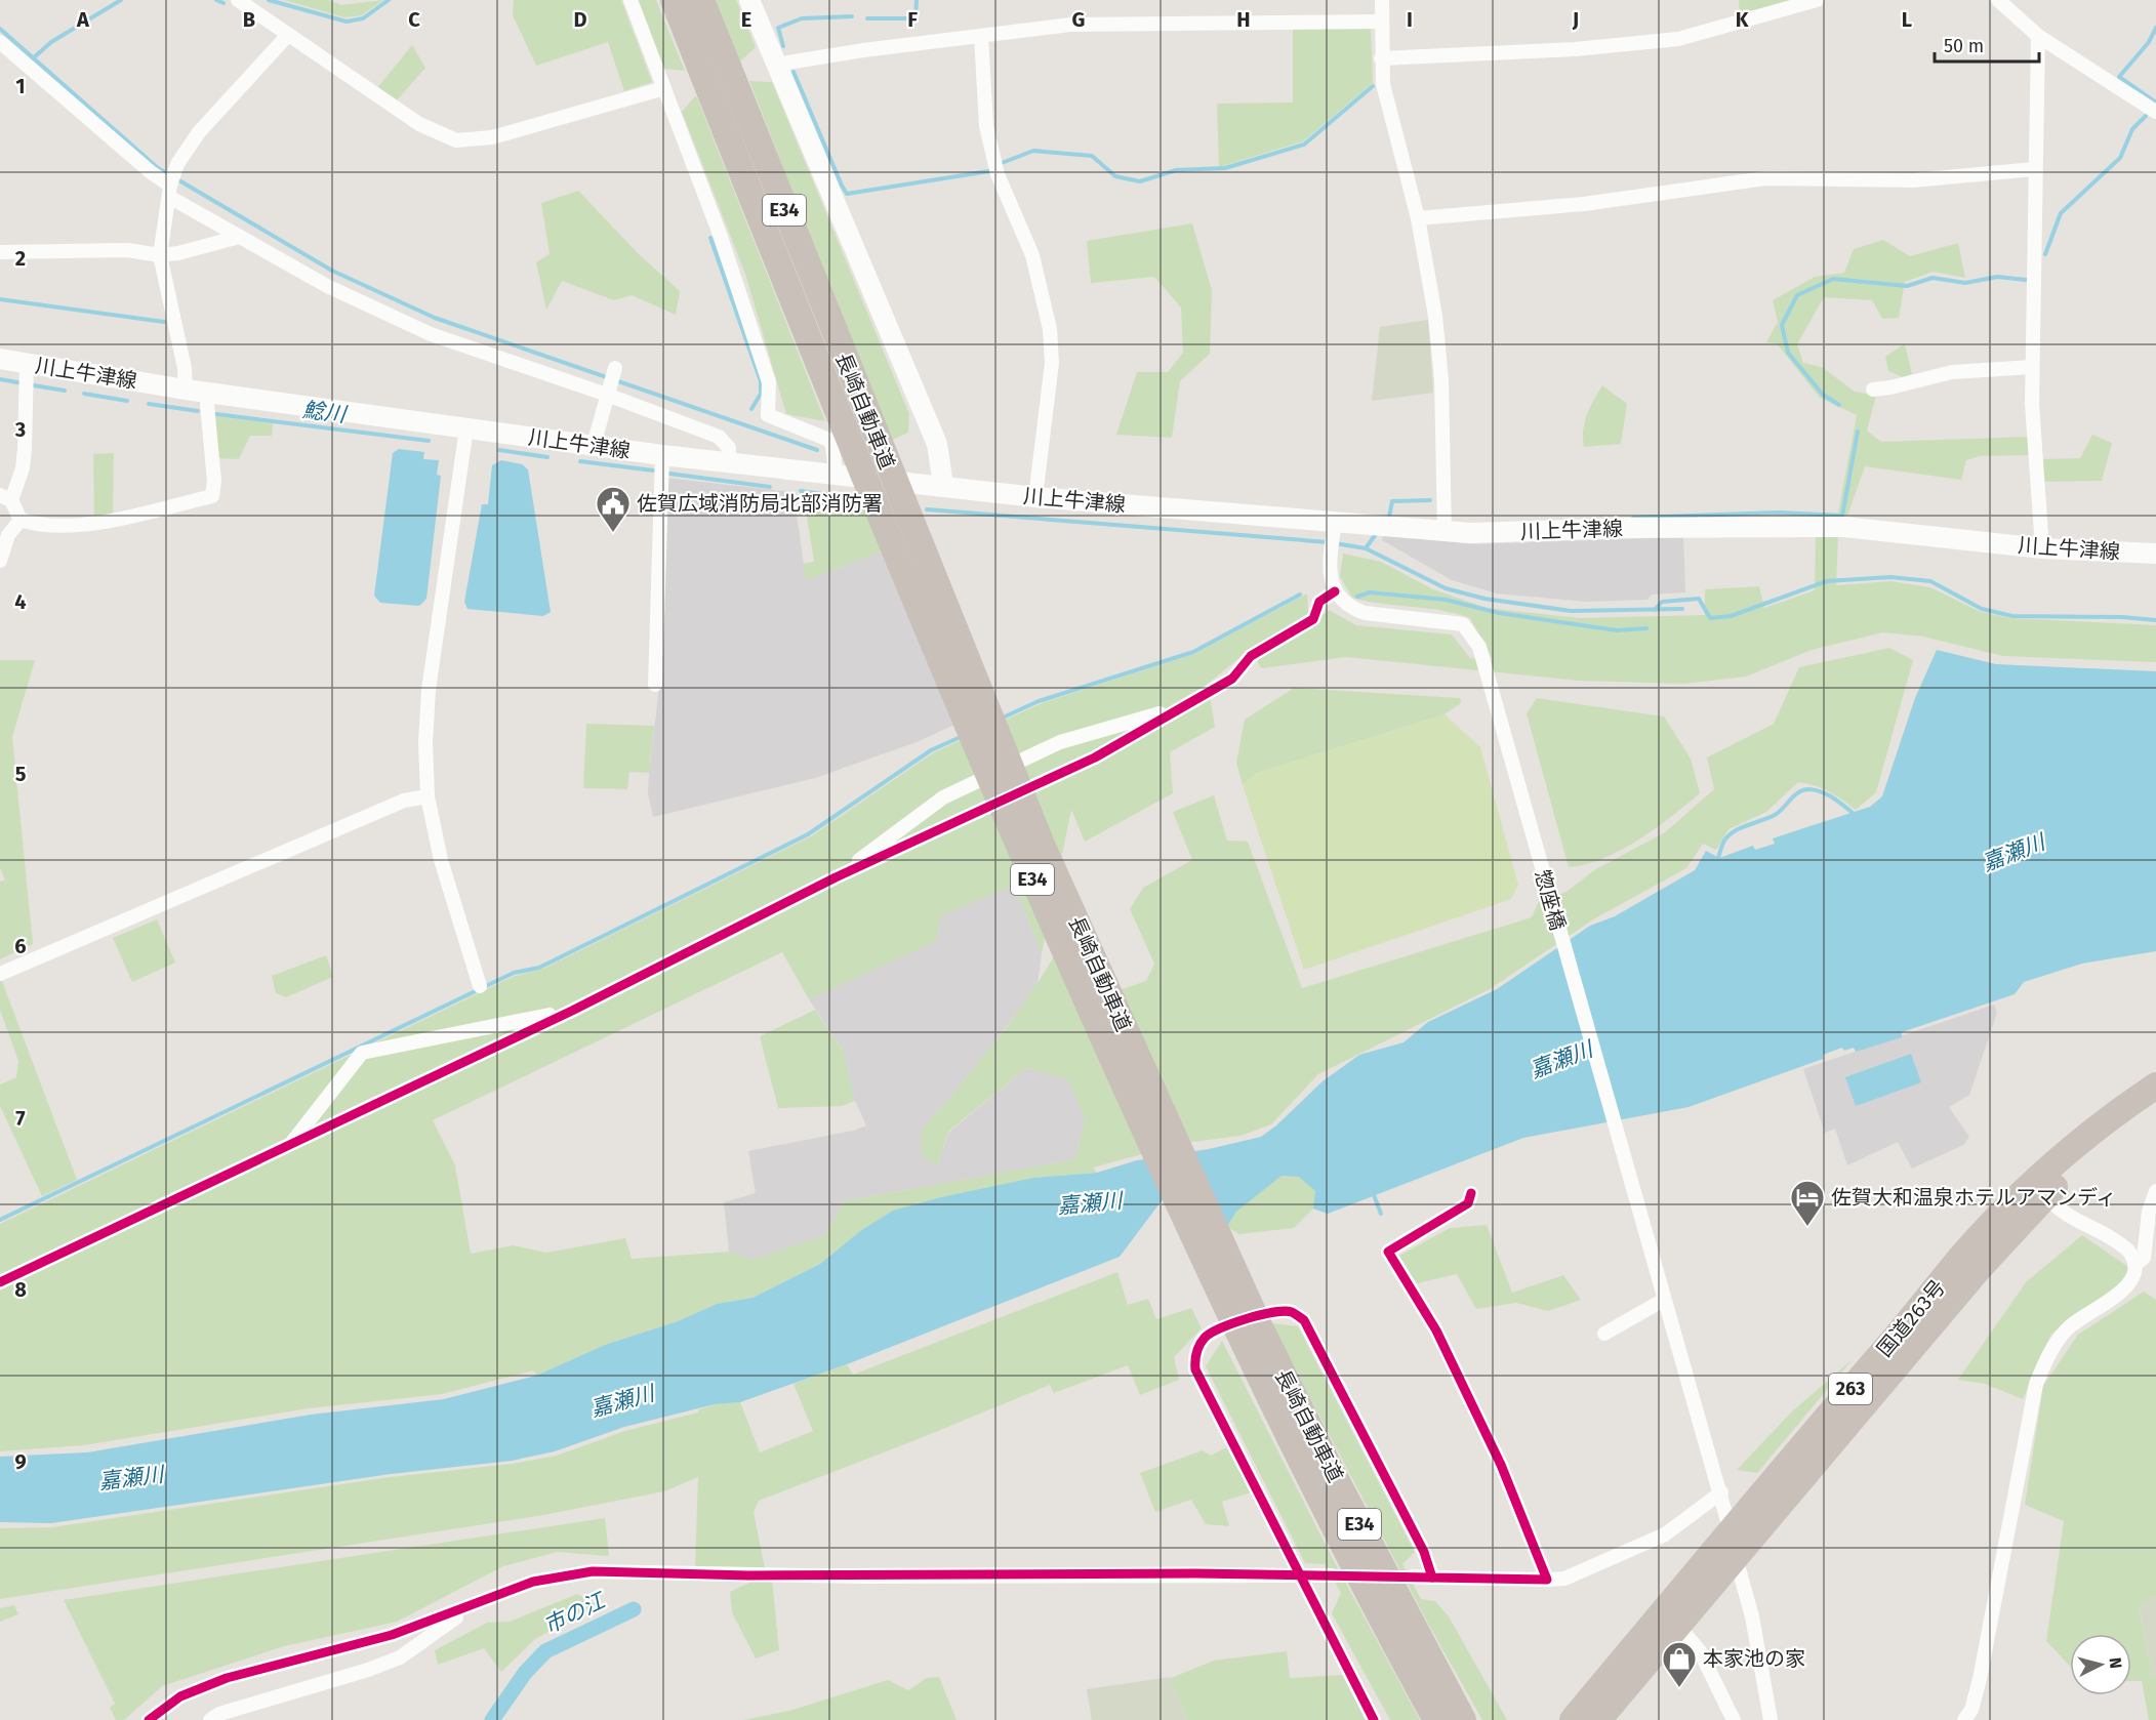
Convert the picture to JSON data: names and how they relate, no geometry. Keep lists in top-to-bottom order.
{
  "streets": {
    "highway": [
      "E34",
      "長崎自動車道",
      "国道263号",
      "263"
    ],
    "main road": ["川上牛津線"],
    "street": ["惣座橋"]
  },
  "crossings": [
    ["惣座橋", "国道263号"]
  ],
  "water": ["鯰川", "嘉瀬川", "市の江"],
  "places": {
    "public building": ["佐賀広域消防局北部消防署"],
    "hotel": ["佐賀大和温泉ホテルアマンディ"],
    "shop": ["本家池の家"]
  },
  "scale_bar": "50 m",
  "north": "right",
  "grid": {
    "columns": [
      "A",
      "B",
      "C",
      "D",
      "E",
      "F",
      "G",
      "H",
      "I",
      "J",
      "K",
      "L"
    ],
    "rows": [
      "1",
      "2",
      "3",
      "4",
      "5",
      "6",
      "7",
      "8",
      "9"
    ]
  }
}
